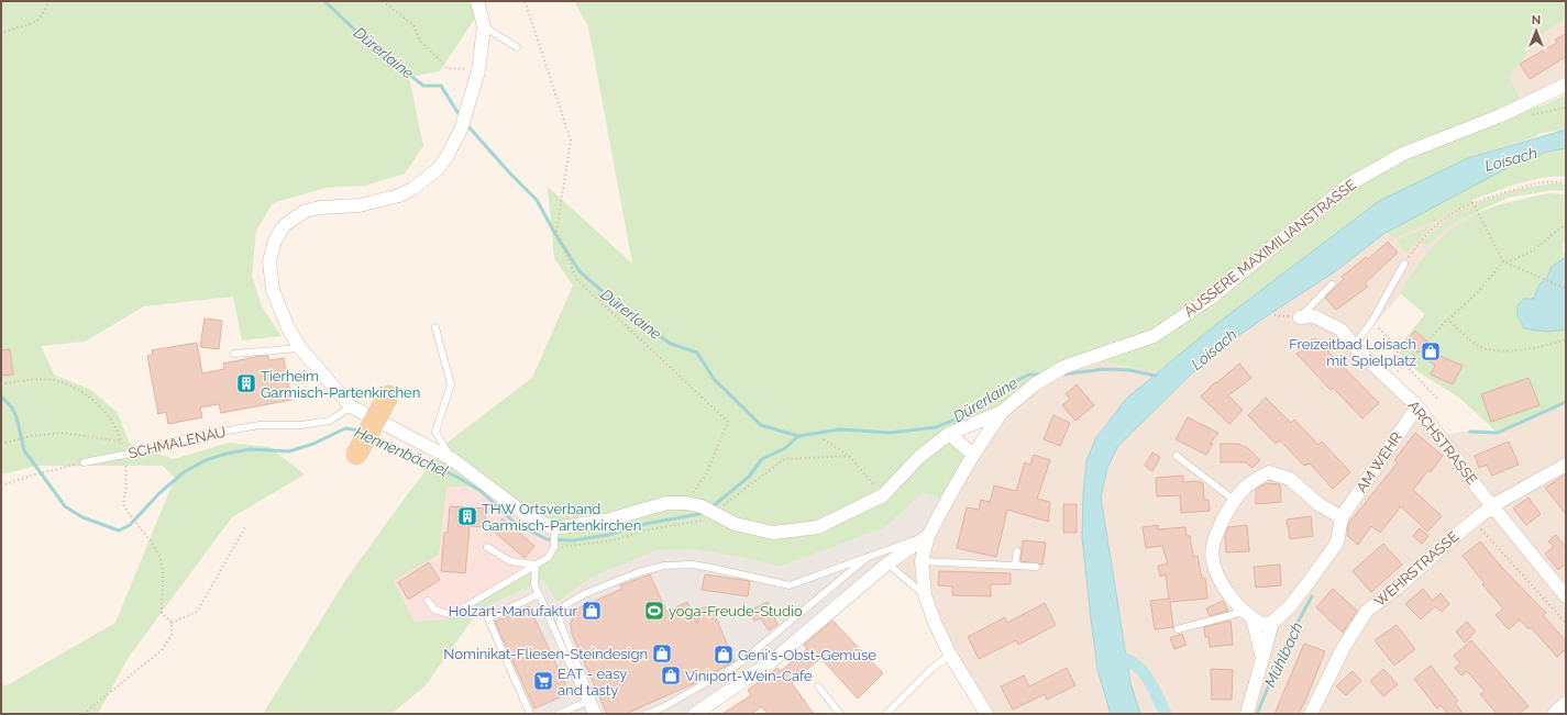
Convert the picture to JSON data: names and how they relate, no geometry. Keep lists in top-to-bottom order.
{
  "streets": {
    "street": [
      "ÄUSSERE MAXIMILIANSTRASSE",
      "ARCHSTRASSE",
      "AM WEHR",
      "WEHRSTRASSE"
    ],
    "lane": ["SCHMALENAU"]
  },
  "crossings": [
    ["ARCHSTRASSE", "AM WEHR"],
    ["ARCHSTRASSE", "WEHRSTRASSE"]
  ],
  "water": [
    "Dürerlaine",
    "Loisach",
    "Hennenbächel",
    "Mühlbach"
  ],
  "places": {
    "shop": [
      "Freizeitbad Loisach mit Spielplatz",
      "Holzart-Manufaktur",
      "Nominikat-Fliesen-Steindesign",
      "Geni's-Obst-Gemüse",
      "Viniport-Wein-Cafe"
    ],
    "building": ["Tierheim Garmisch-Partenkirchen", "THW Ortsverband Garmisch-Partenkirchen"],
    "sports": ["yoga-Freude-Studio"],
    "supermarket": ["EAT - easy and tasty"]
  },
  "north": "top"
}
